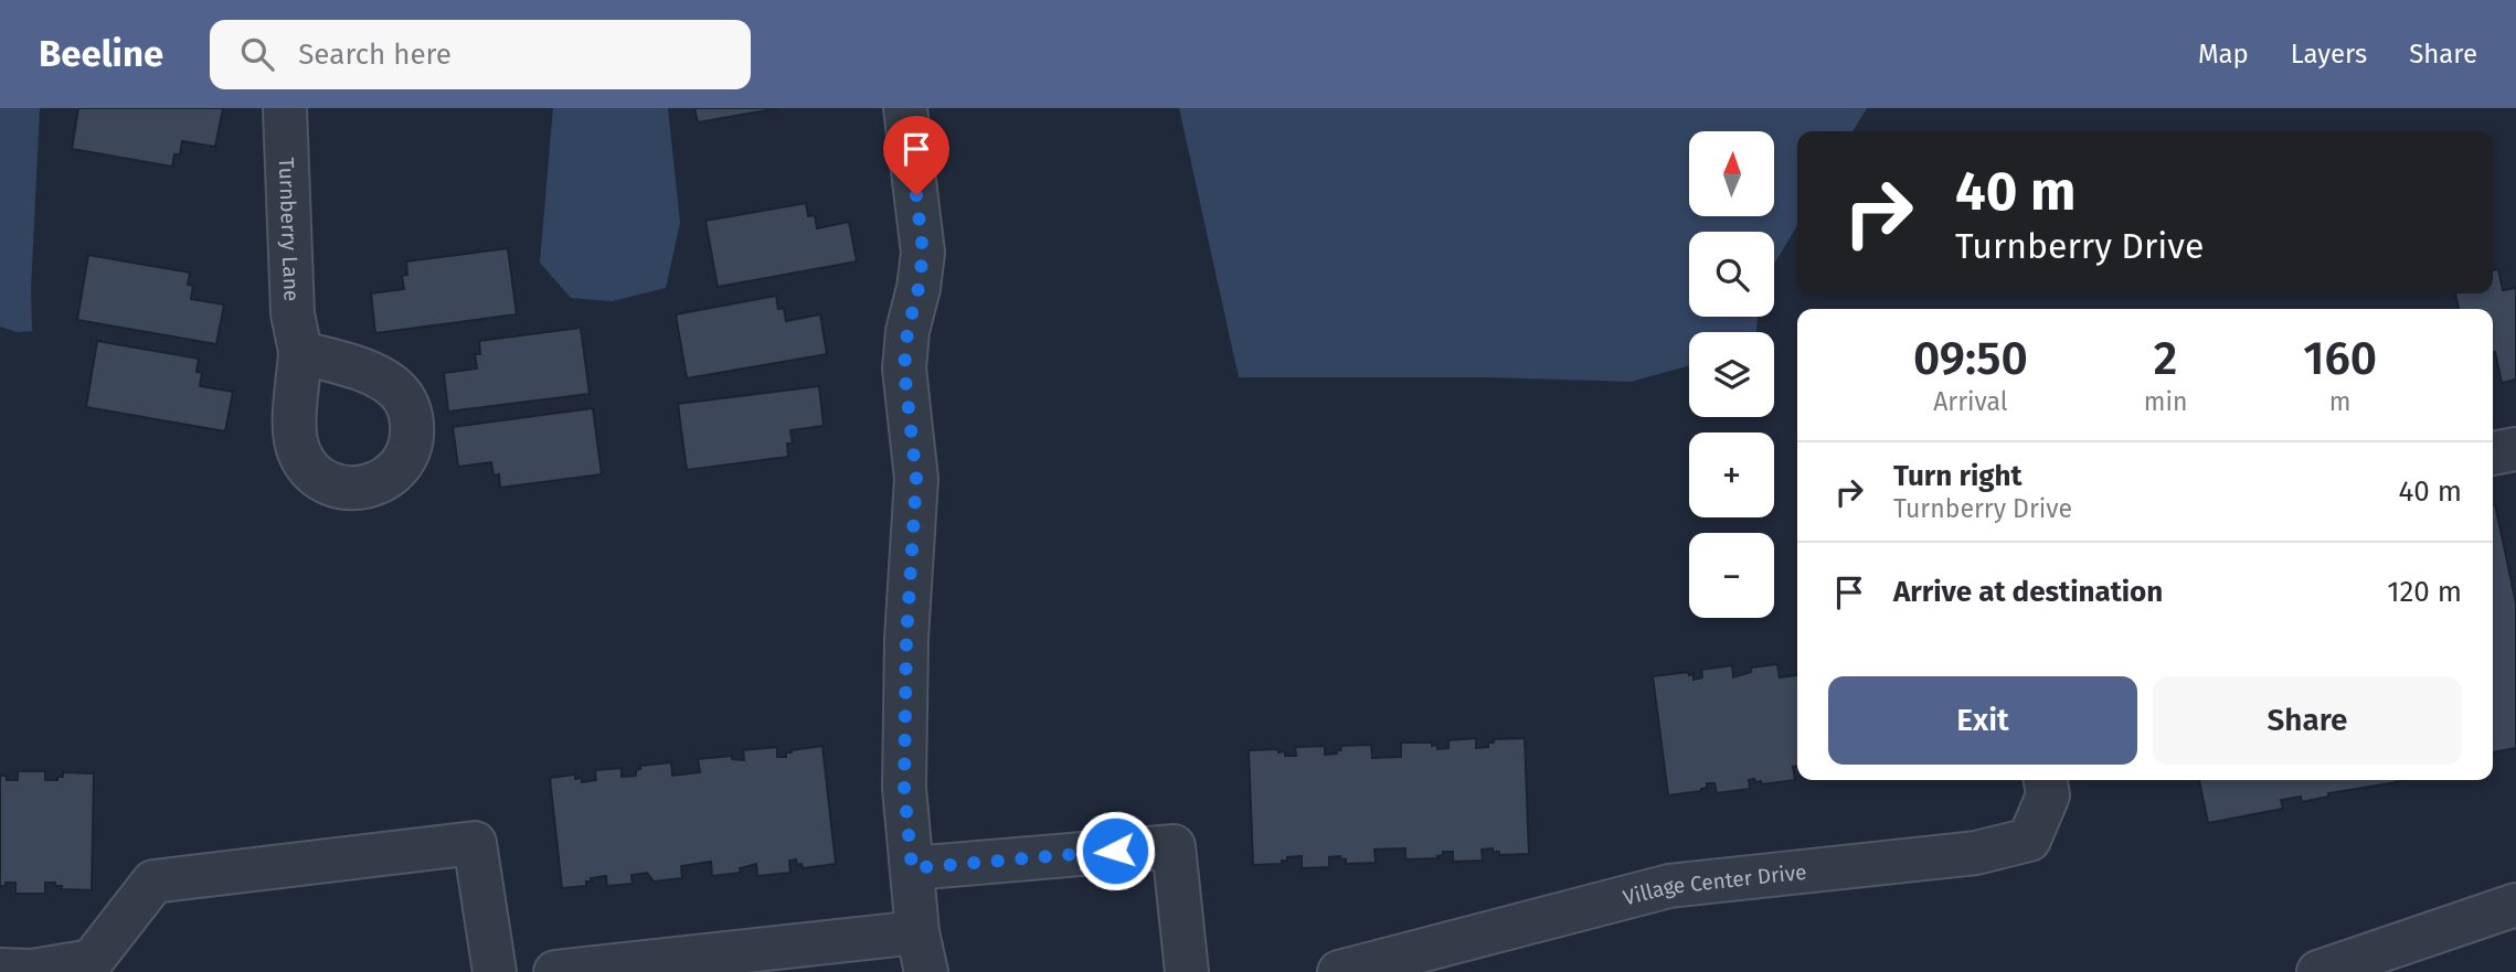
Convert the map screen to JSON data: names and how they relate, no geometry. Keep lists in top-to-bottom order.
{
  "streets": {
    "street": ["Turnberry Lane", "Village Center Drive"]
  },
  "north": "top",
  "page": {
    "header": "Beeline",
    "search": "Search here",
    "nav": ["Map", "Layers", "Share"],
    "map_buttons": ["+", "−"],
    "turn": ["40 m", "Turnberry Drive"],
    "eta": [
      "09:50",
      "Arrival",
      "2",
      "min",
      "160",
      "m"
    ],
    "list": [
      {
        "name": "Turn right",
        "note": "Turnberry Drive",
        "value": "40 m"
      },
      {
        "name": "Arrive at destination",
        "value": "120 m"
      }
    ],
    "buttons": ["Exit", "Share"]
  }
}
